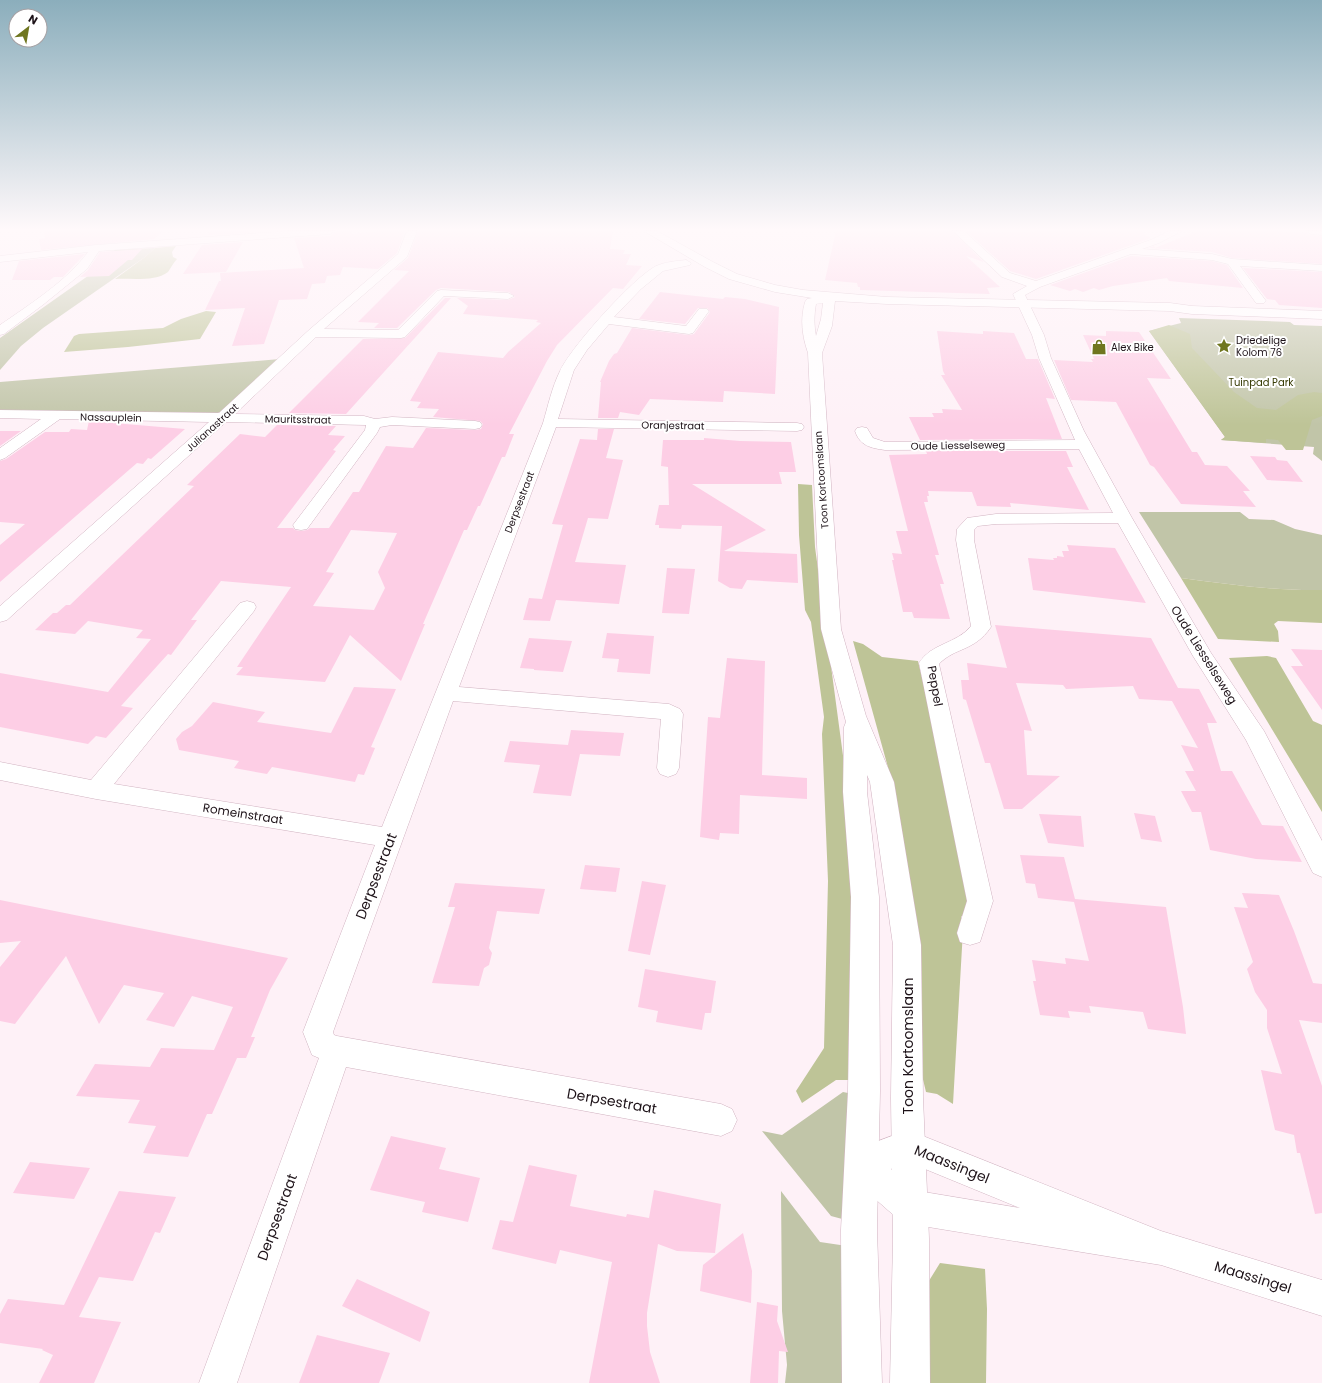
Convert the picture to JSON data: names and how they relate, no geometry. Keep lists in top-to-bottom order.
{
  "streets": {
    "street": [
      "Nassauplein",
      "Mauritsstraat",
      "Oranjestraat",
      "Julianastraat",
      "Oude Liesselseweg",
      "Toon Kortoomslaan",
      "Derpsestraat",
      "Peppel",
      "Romeinstraat",
      "Maassingel"
    ]
  },
  "crossings": [
    ["Nassauplein", "Mauritsstraat"],
    ["Nassauplein", "Julianastraat"],
    ["Mauritsstraat", "Julianastraat"],
    ["Oranjestraat", "Derpsestraat"],
    ["Oude Liesselseweg", "Peppel"],
    ["Toon Kortoomslaan", "Maassingel"],
    ["Derpsestraat", "Romeinstraat"]
  ],
  "parks": ["Tuinpad Park"],
  "places": {
    "place": ["Driedelige Kolom 76"],
    "shop": ["Alex Bike"]
  },
  "north": "top right"
}
